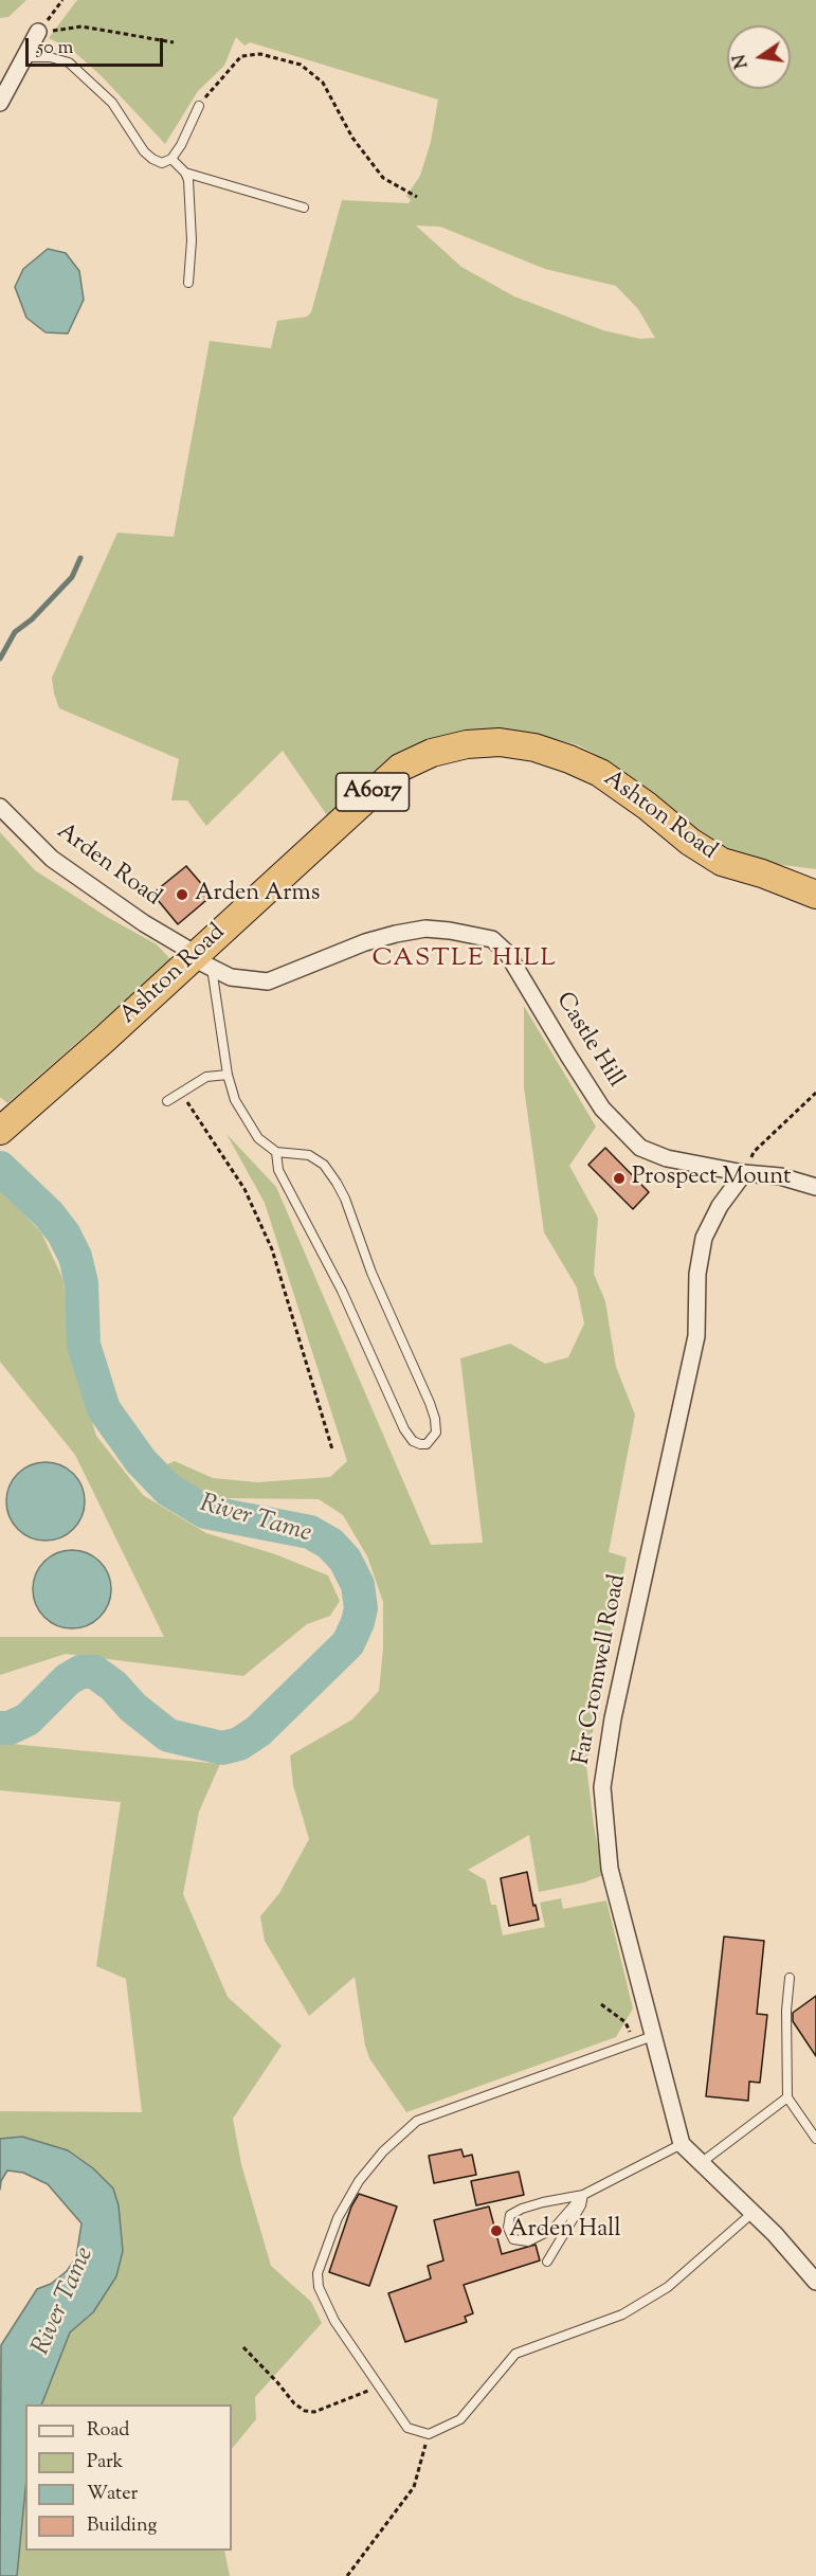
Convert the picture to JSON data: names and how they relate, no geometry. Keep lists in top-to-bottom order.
{
  "streets": {
    "highway": ["A6017", "Ashton Road"],
    "street": ["Arden Road", "Castle Hill", "Far Cromwell Road"]
  },
  "crossings": [
    ["Ashton Road", "Arden Road"],
    ["Ashton Road", "Castle Hill"],
    ["Arden Road", "Castle Hill"],
    ["Castle Hill", "Far Cromwell Road"]
  ],
  "districts": ["CASTLE HILL"],
  "water": ["River Tame"],
  "places": ["Arden Arms", "Prospect Mount", "Arden Hall"],
  "legend": [
    "Road",
    "Park",
    "Water",
    "Building"
  ],
  "scale_bar": "50 m",
  "north": "left"
}
